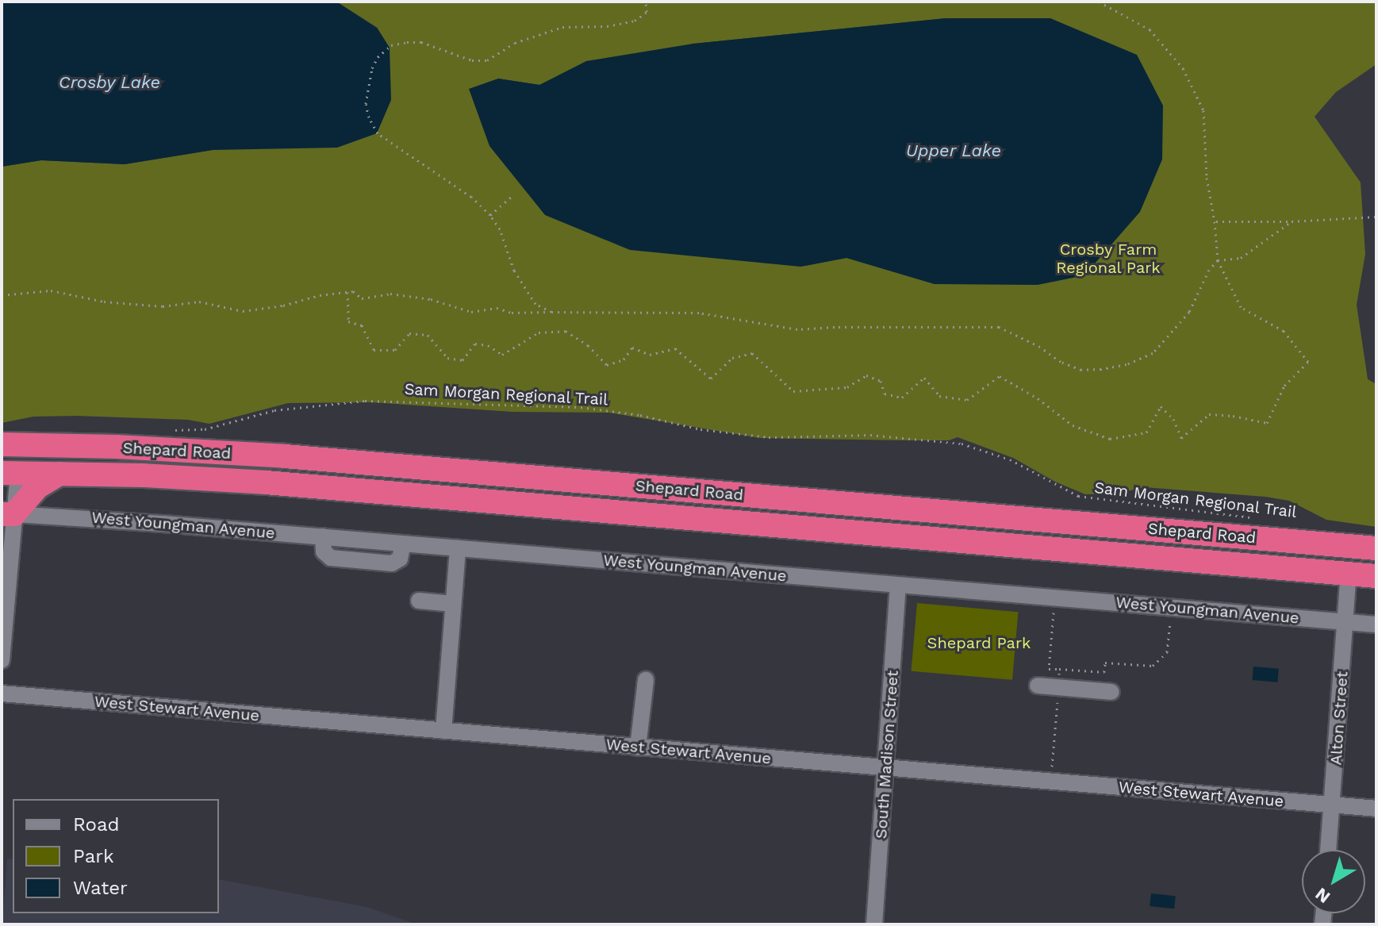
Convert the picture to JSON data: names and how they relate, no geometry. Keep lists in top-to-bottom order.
{
  "streets": {
    "highway": ["Shepard Road"],
    "street": [
      "West Youngman Avenue",
      "West Stewart Avenue",
      "Alton Street",
      "South Madison Street"
    ],
    "path": ["Sam Morgan Regional Trail"]
  },
  "crossings": [
    ["Sam Morgan Regional Trail", "Shepard Road"],
    ["Shepard Road", "Alton Street"],
    ["West Youngman Avenue", "Alton Street"],
    ["West Youngman Avenue", "South Madison Street"],
    ["West Stewart Avenue", "Alton Street"],
    ["West Stewart Avenue", "South Madison Street"]
  ],
  "water": ["Crosby Lake", "Upper Lake"],
  "parks": ["Crosby Farm Regional Park", "Shepard Park"],
  "legend": ["Road", "Park", "Water"],
  "north": "bottom left"
}
